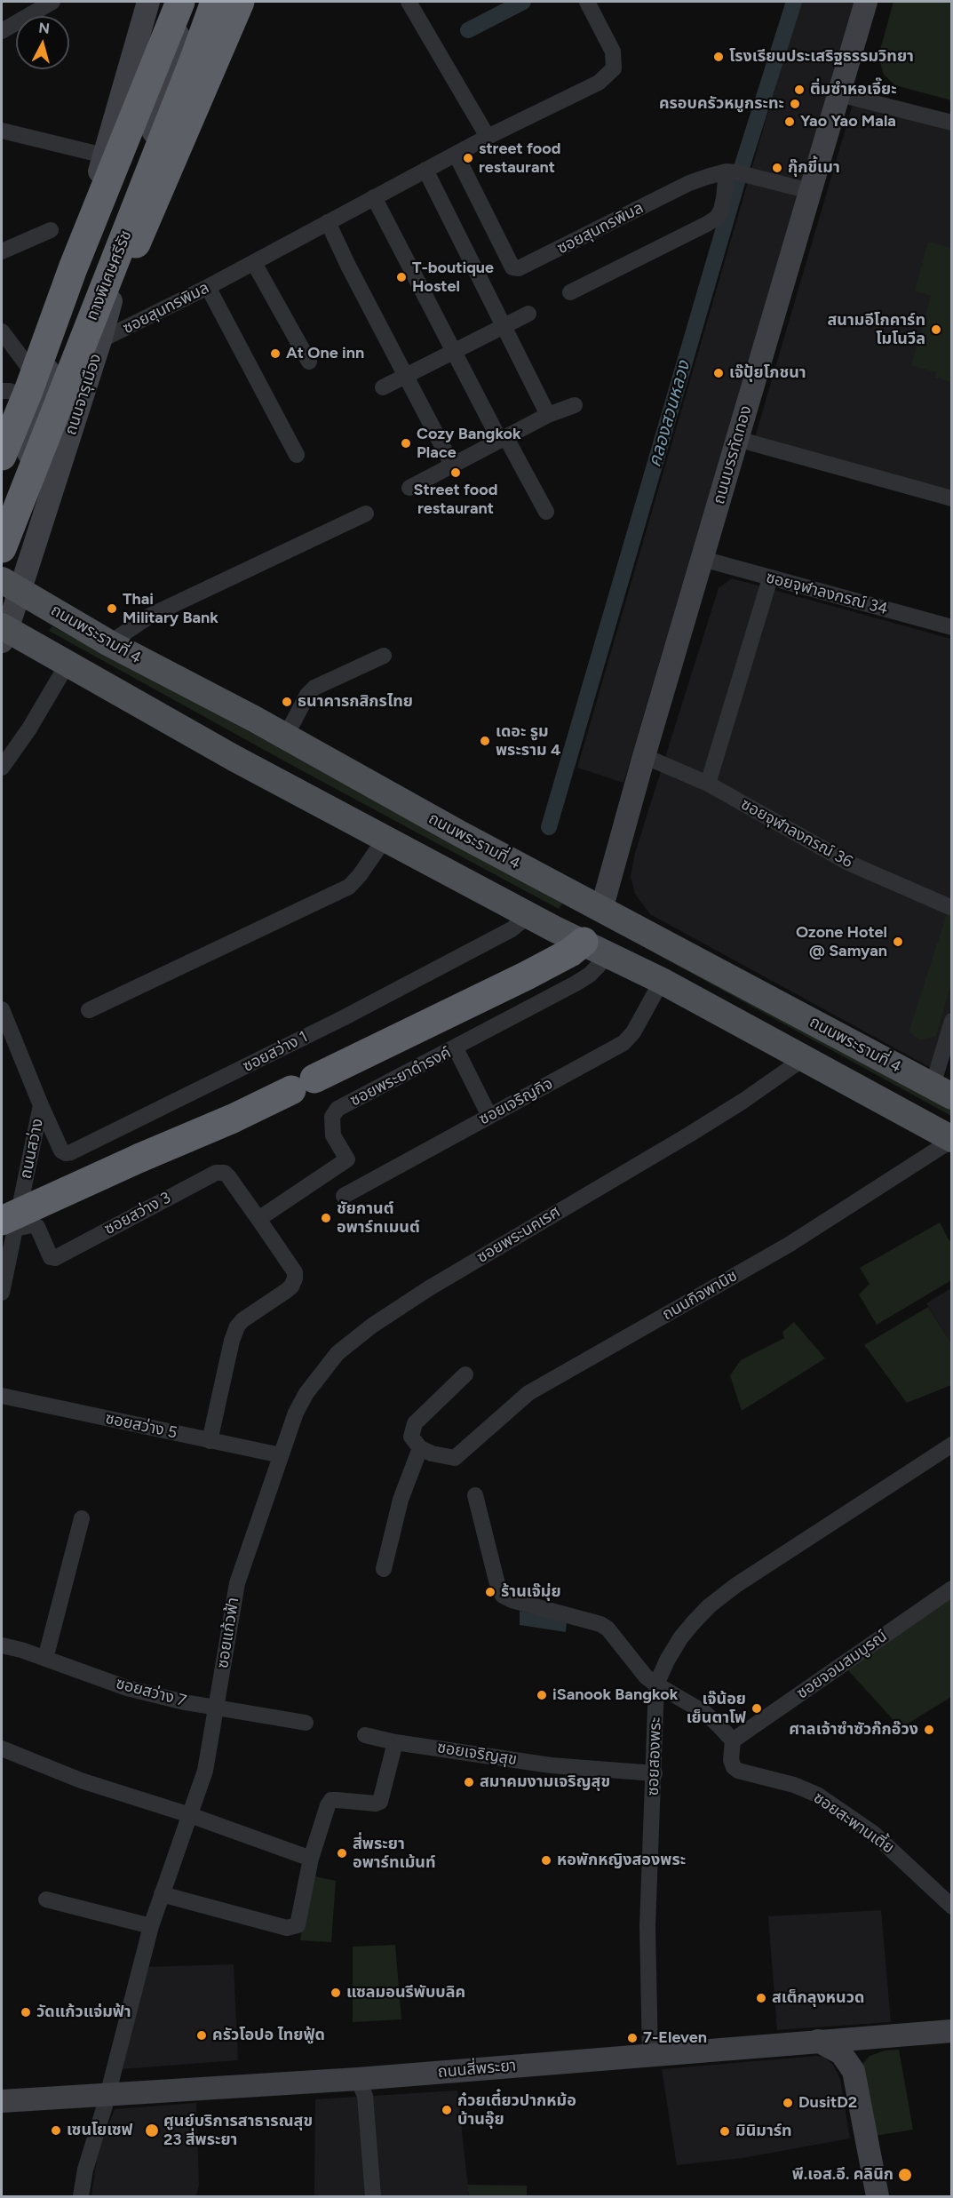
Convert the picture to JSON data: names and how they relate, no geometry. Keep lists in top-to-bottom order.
{
  "streets": {
    "highway": ["ทางพิเศษศรีรัช"],
    "main road": [
      "ถนนจารุเมือง",
      "ถนนบรรทัดทอง",
      "ถนนพระรามที่ 4",
      "ถนนสี่พระยา"
    ],
    "street": [
      "ซอยสุนทรพิมล",
      "ซอยจุฬาลงกรณ์ 34",
      "ซอยจุฬาลงกรณ์ 36",
      "ซอยสว่าง 1",
      "ซอยพระยาดำรงค์",
      "ซอยเจริญกิจ",
      "ถนนสว่าง",
      "ซอยสว่าง 3",
      "ซอยพระนคเรศ",
      "ถนนกิจพานิช",
      "ซอยสว่าง 5",
      "ซอยแก้วฟ้า",
      "ซอยจอมสมบูรณ์",
      "ซอยสว่าง 7",
      "ซอยเจริญสุข",
      "ซอยสองพระ",
      "ซอยสะพานเตี้ย"
    ]
  },
  "crossings": [
    ["ซอยสุนทรพิมล", "ถนนจารุเมือง"],
    ["ซอยสุนทรพิมล", "ถนนบรรทัดทอง"],
    ["ถนนจารุเมือง", "ถนนพระรามที่ 4"],
    ["ถนนบรรทัดทอง", "ซอยจุฬาลงกรณ์ 34"],
    ["ถนนบรรทัดทอง", "ถนนพระรามที่ 4"],
    ["ถนนบรรทัดทอง", "ซอยจุฬาลงกรณ์ 36"],
    ["ซอยสว่าง 1", "ถนนสว่าง"],
    ["ซอยพระยาดำรงค์", "ซอยสว่าง 3"],
    ["ถนนสว่าง", "ซอยสว่าง 3"],
    ["ซอยพระนคเรศ", "ซอยสว่าง 5"],
    ["ซอยพระนคเรศ", "ซอยแก้วฟ้า"],
    ["ซอยสว่าง 5", "ซอยแก้วฟ้า"],
    ["ซอยแก้วฟ้า", "ซอยสว่าง 7"],
    ["ซอยแก้วฟ้า", "ถนนสี่พระยา"],
    ["ซอยจอมสมบูรณ์", "ซอยสะพานเตี้ย"],
    ["ซอยเจริญสุข", "ซอยสองพระ"],
    ["ซอยสองพระ", "ถนนสี่พระยา"]
  ],
  "water": ["คลองสวนหลวง"],
  "places": [
    "โรงเรียนประเสริฐธรรมวิทยา",
    "ติ่มซำหอเจี๊ยะ",
    "ครอบครัวหมูกระทะ",
    "Yao Yao Mala",
    "street food restaurant",
    "กุ๊กขี้เมา",
    "T-boutique Hostel",
    "สนามอีโกคาร์ท โมโนวีล",
    "At One inn",
    "เจ๊ปุ้ยโภชนา",
    "Cozy Bangkok Place",
    "Street food restaurant",
    "Thai Military Bank",
    "ธนาคารกสิกรไทย",
    "เดอะ รูม พระราม 4",
    "Ozone Hotel @ Samyan",
    "ชัยกานต์ อพาร์ทเมนต์",
    "ร้านเจ๊มุ่ย",
    "iSanook Bangkok",
    "เจ๊น้อย เย็นตาโฟ",
    "ศาลเจ้าซำซัวก๊กอ๊วง",
    "สมาคมงามเจริญสุข",
    "สี่พระยา อพาร์ทเม้นท์",
    "หอพักหญิงสองพระ",
    "แซลมอนรีพับบลิค",
    "สเต็กลุงหนวด",
    "วัดแก้วแจ่มฟ้า",
    "ครัวโอปอ ไทยฟู้ด",
    "7-Eleven",
    "DusitD2",
    "ก๋วยเตี๋ยวปากหม้อ บ้านอุ๊ย",
    "เซนโยเซฟ",
    "ศูนย์บริการสาธารณสุข 23 สี่พระยา",
    "มินิมาร์ท",
    "พี.เอส.อี. คลินิก"
  ],
  "north": "top"
}
